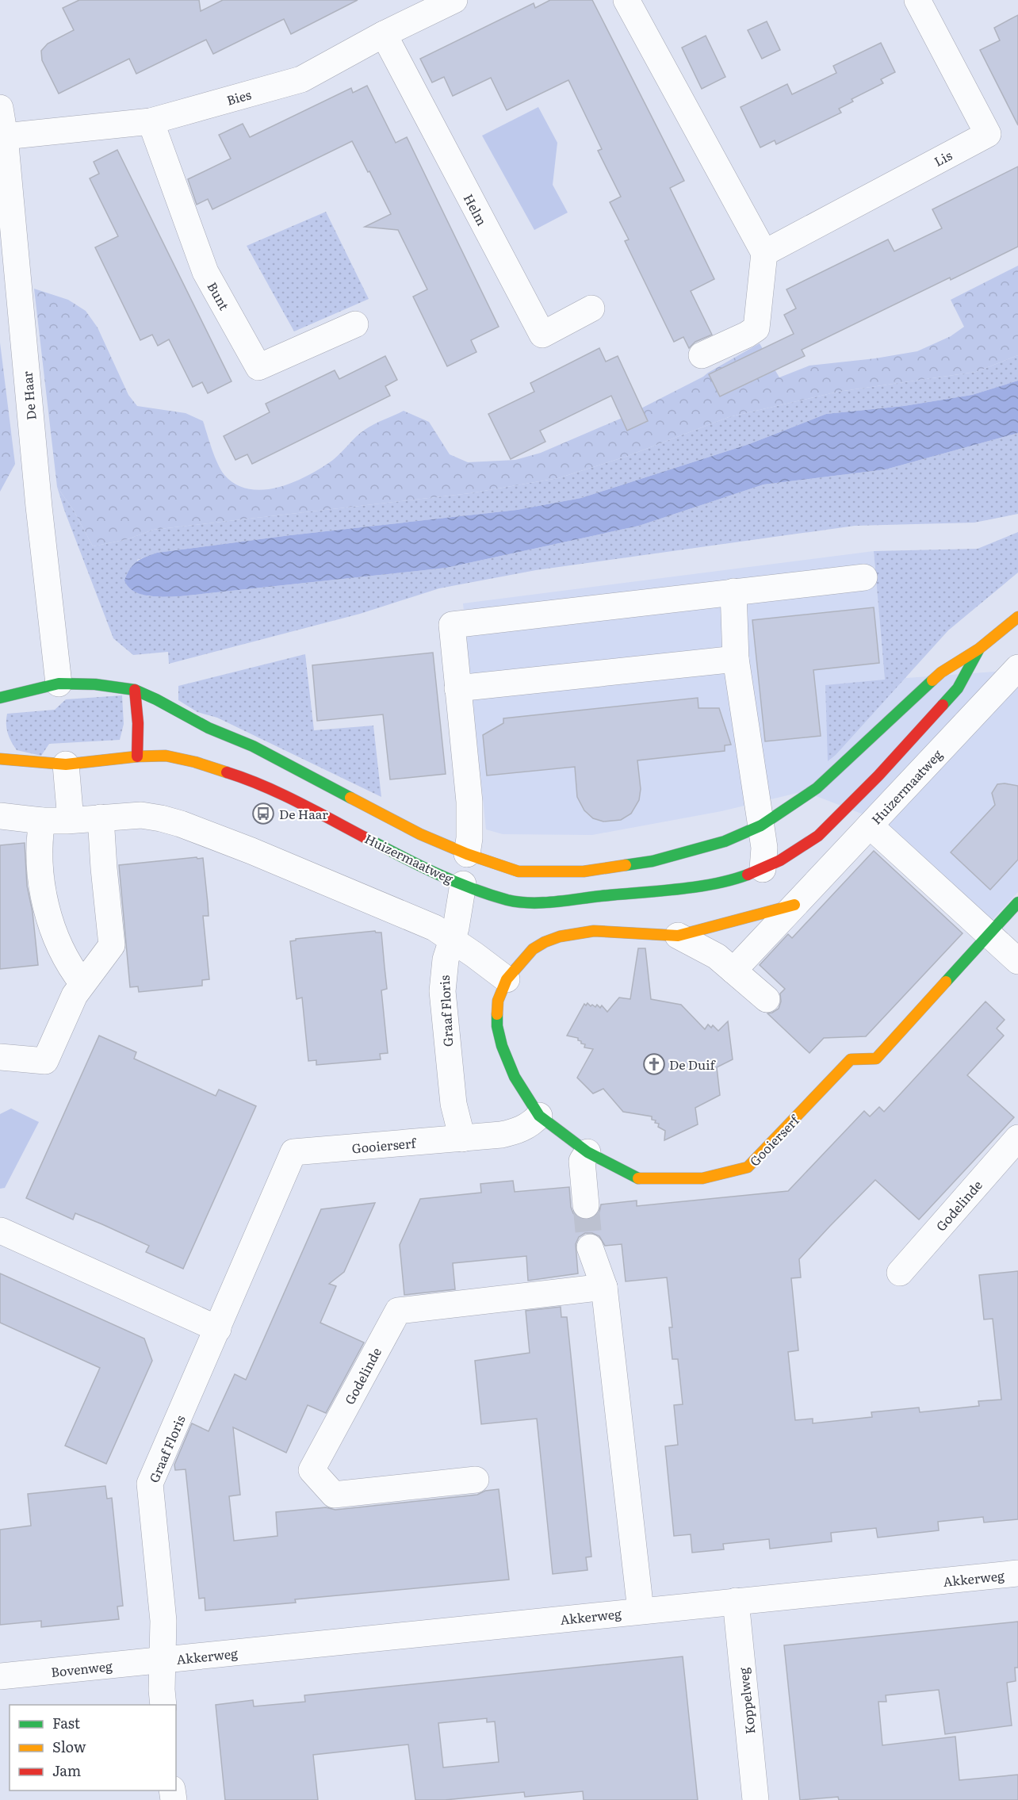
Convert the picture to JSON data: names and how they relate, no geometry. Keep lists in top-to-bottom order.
{
  "streets": {
    "main road": ["Huizermaatweg", "Gooierserf"],
    "street": [
      "Bies",
      "Lis",
      "Helm",
      "Bunt",
      "De Haar",
      "Graaf Floris",
      "Godelinde",
      "Akkerweg",
      "Bovenweg",
      "Koppelweg"
    ]
  },
  "crossings": [
    ["Bies", "Helm"],
    ["Bies", "Bunt"],
    ["Bies", "De Haar"],
    ["De Haar", "Huizermaatweg"],
    ["Huizermaatweg", "Graaf Floris"],
    ["Graaf Floris", "Gooierserf"],
    ["Graaf Floris", "Akkerweg"],
    ["Graaf Floris", "Bovenweg"],
    ["Akkerweg", "Bovenweg"],
    ["Akkerweg", "Koppelweg"]
  ],
  "places": {
    "bus stop": ["De Haar"],
    "church": ["De Duif"]
  },
  "legend": ["Fast", "Slow", "Jam"]
}
